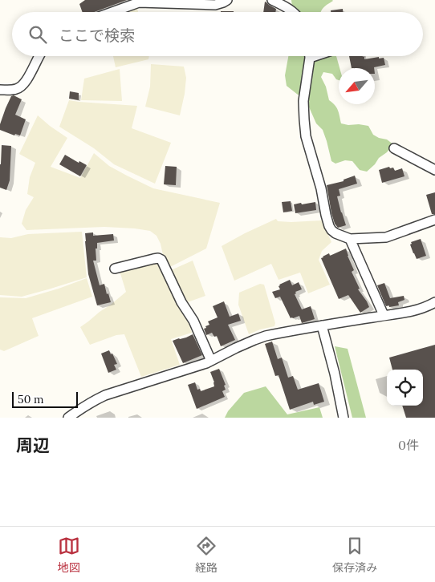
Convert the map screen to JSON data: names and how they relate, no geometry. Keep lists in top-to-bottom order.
{
  "scale_bar": "50 m",
  "north": "bottom left",
  "page": {
    "search": "ここで検索",
    "scale": "50 m",
    "heading": ["周辺", "0件"],
    "nav": ["地図", "経路", "保存済み"]
  }
}
